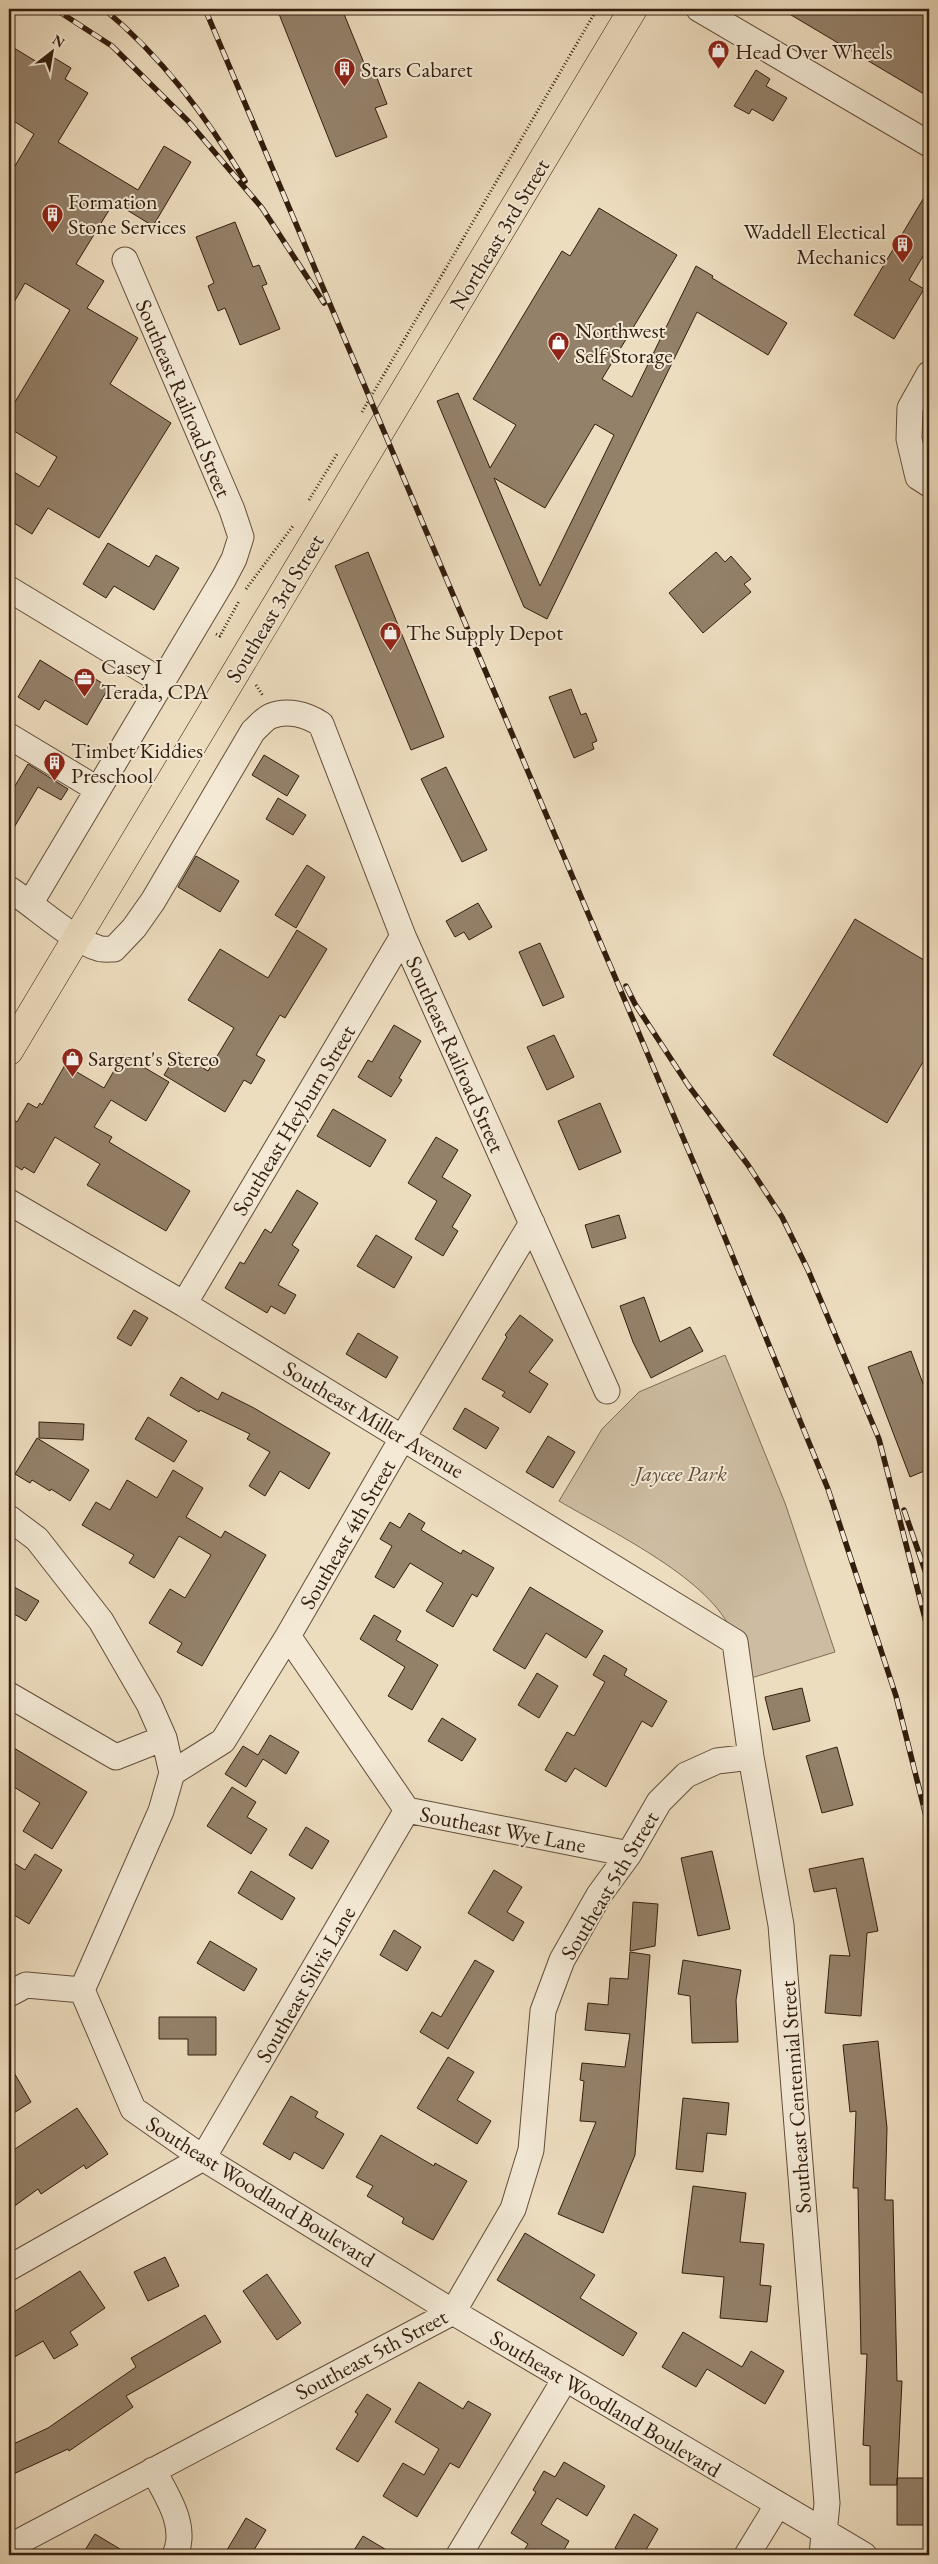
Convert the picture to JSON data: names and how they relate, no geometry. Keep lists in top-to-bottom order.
{
  "streets": {
    "main road": ["Northeast 3rd Street", "Southeast 3rd Street"],
    "street": [
      "Southeast Railroad Street",
      "Southeast Heyburn Street",
      "Southeast Miller Avenue",
      "Southeast 4th Street",
      "Southeast Wye Lane",
      "Southeast 5th Street",
      "Southeast Silvis Lane",
      "Southeast Centennial Street",
      "Southeast Woodland Boulevard"
    ]
  },
  "crossings": [
    ["Northeast 3rd Street", "Southeast 3rd Street"],
    ["Southeast Railroad Street", "Southeast Heyburn Street"],
    ["Southeast Railroad Street", "Southeast 4th Street"],
    ["Southeast Heyburn Street", "Southeast Miller Avenue"],
    ["Southeast Miller Avenue", "Southeast 4th Street"],
    ["Southeast Miller Avenue", "Southeast Centennial Street"],
    ["Southeast 4th Street", "Southeast Wye Lane"],
    ["Southeast Wye Lane", "Southeast 5th Street"],
    ["Southeast Wye Lane", "Southeast Silvis Lane"],
    ["Southeast 5th Street", "Southeast Centennial Street"],
    ["Southeast 5th Street", "Southeast Woodland Boulevard"],
    ["Southeast Silvis Lane", "Southeast Woodland Boulevard"],
    ["Southeast Centennial Street", "Southeast Woodland Boulevard"]
  ],
  "parks": ["Jaycee Park"],
  "places": {
    "shop": [
      "Head Over Wheels",
      "Northwest Self Storage",
      "The Supply Depot",
      "Sargent's Stereo"
    ],
    "building": [
      "Stars Cabaret",
      "Formation Stone Services",
      "Waddell Electical Mechanics",
      "Timbet Kiddies Preschool"
    ],
    "office": ["Casey I Terada, CPA"]
  },
  "north": "top right"
}
